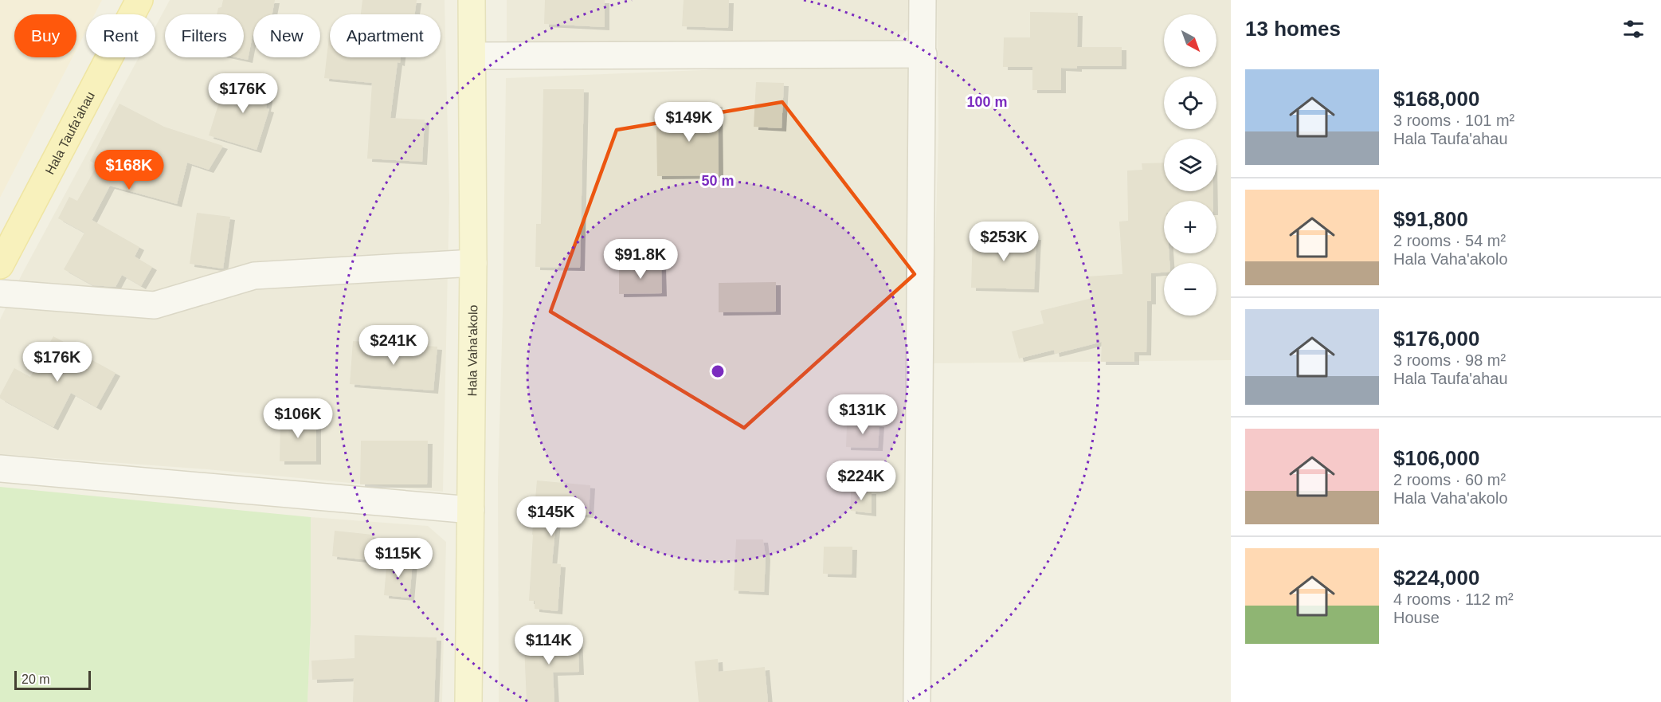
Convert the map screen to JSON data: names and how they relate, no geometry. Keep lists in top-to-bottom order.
{
  "streets": {
    "main road": ["Hala Taufa'ahau", "Hala Vaha'akolo"]
  },
  "scale_bar": "20 m",
  "north": "bottom right",
  "page": {
    "heading": "13 homes",
    "map_buttons": ["+", "−"],
    "chip": [
      "Buy",
      "Rent",
      "Filters",
      "New",
      "Apartment"
    ],
    "list": [
      {
        "name": "$168,000",
        "note": "3 rooms · 101 m² · Hala Taufa'ahau"
      },
      {
        "name": "$91,800",
        "note": "2 rooms · 54 m² · Hala Vaha'akolo"
      },
      {
        "name": "$176,000",
        "note": "3 rooms · 98 m² · Hala Taufa'ahau"
      },
      {
        "name": "$106,000",
        "note": "2 rooms · 60 m² · Hala Vaha'akolo"
      },
      {
        "name": "$224,000",
        "note": "4 rooms · 112 m² · House"
      }
    ],
    "price": [
      "$176K",
      "$149K",
      "$168K",
      "$253K",
      "$91.8K",
      "$241K",
      "$176K",
      "$131K",
      "$106K",
      "$224K",
      "$145K",
      "$115K",
      "$114K"
    ],
    "scale": "20 m"
  },
  "rings": ["100 m", "50 m"]
}
